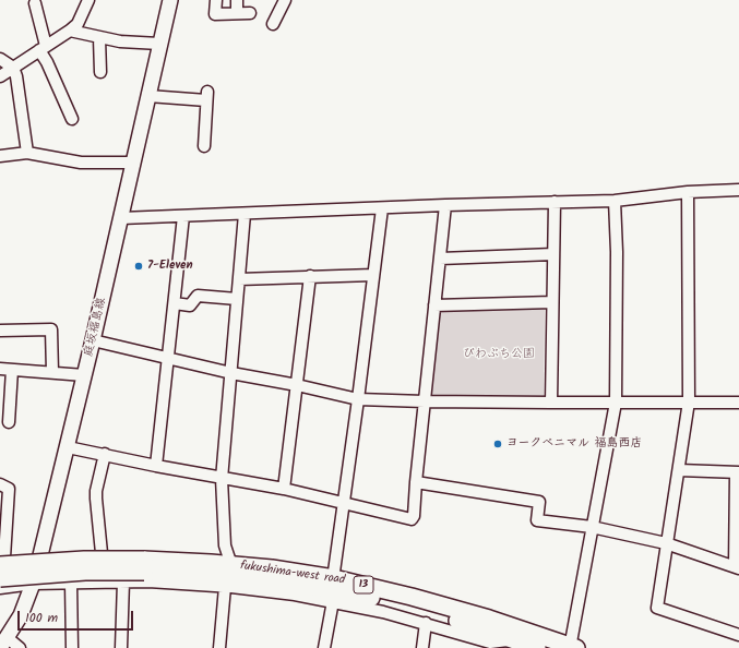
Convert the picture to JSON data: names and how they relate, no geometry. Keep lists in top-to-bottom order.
{
  "streets": {
    "highway": ["fukushima-west road", "13"],
    "main road": ["庭坂福島線"]
  },
  "parks": ["びわぶち公園"],
  "places": ["7-Eleven", "ヨークベニマル 福島西店"],
  "scale_bar": "100 m"
}
